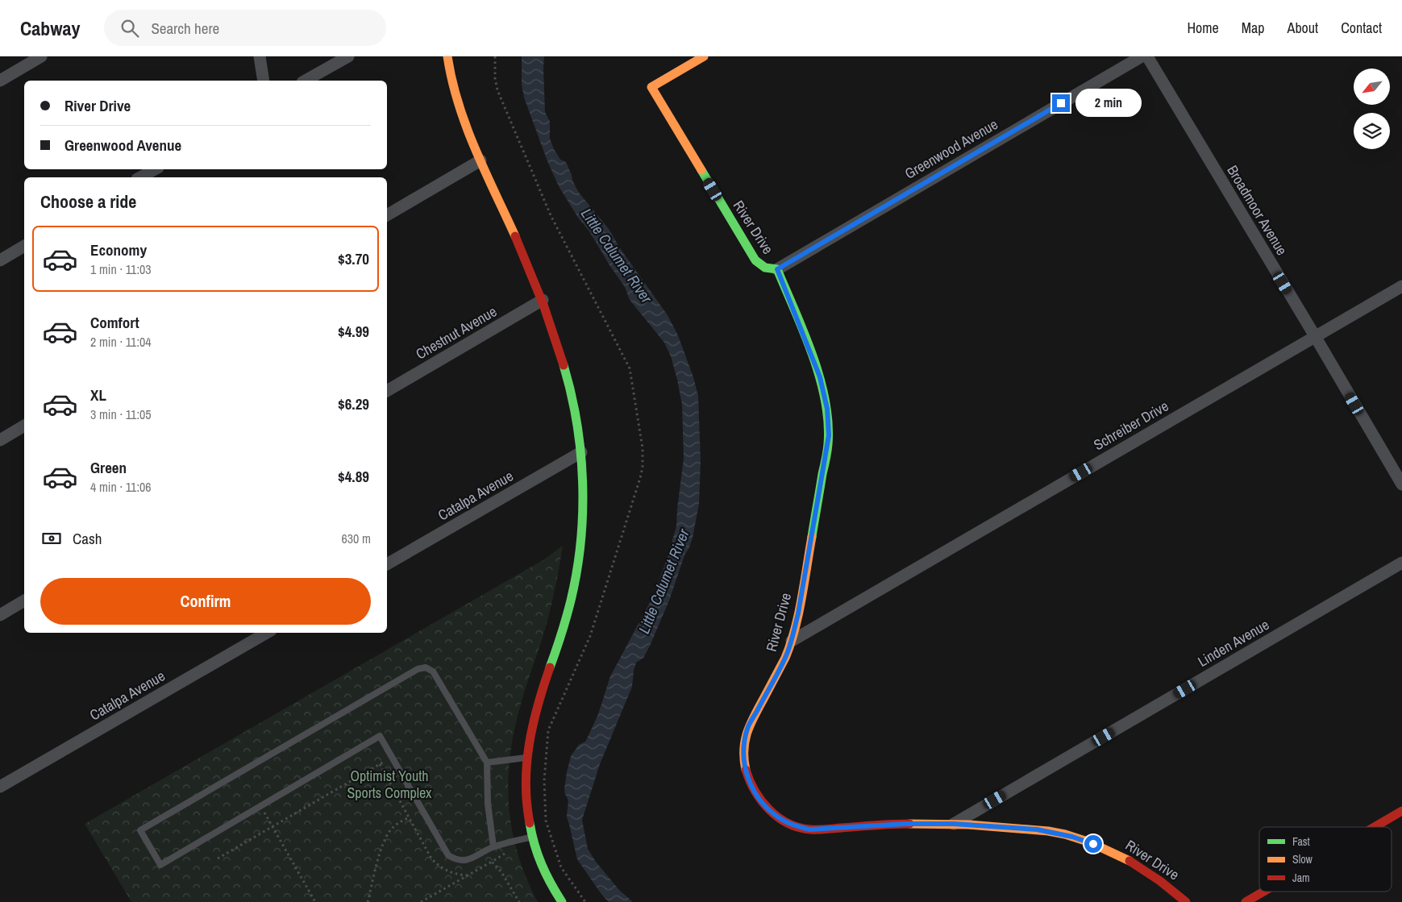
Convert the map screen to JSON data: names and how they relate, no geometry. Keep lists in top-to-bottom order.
{
  "streets": {
    "street": [
      "Greenwood Avenue",
      "Broadmoor Avenue",
      "River Drive",
      "Chestnut Avenue",
      "Schreiber Drive",
      "Catalpa Avenue",
      "Linden Avenue"
    ]
  },
  "crossings": [
    ["Greenwood Avenue", "River Drive"],
    ["Broadmoor Avenue", "Schreiber Drive"],
    ["River Drive", "Schreiber Drive"],
    ["River Drive", "Linden Avenue"]
  ],
  "water": ["Little Calumet River"],
  "parks": ["Optimist Youth Sports Complex"],
  "legend": ["Fast", "Slow", "Jam"],
  "north": "bottom left",
  "page": {
    "header": "Cabway",
    "search": "Search here",
    "nav": [
      "Home",
      "Map",
      "About",
      "Contact"
    ],
    "banner": ["River Drive", "Greenwood Avenue"],
    "bubble": "2 min",
    "heading": "Choose a ride",
    "list": [
      {
        "name": "Economy",
        "note": "1 min · 11:03",
        "value": "$3.70"
      },
      {
        "name": "Comfort",
        "note": "2 min · 11:04",
        "value": "$4.99"
      },
      {
        "name": "XL",
        "note": "3 min · 11:05",
        "value": "$6.29"
      },
      {
        "name": "Green",
        "note": "4 min · 11:06",
        "value": "$4.89"
      }
    ],
    "pay": ["Cash", "630 m"],
    "buttons": "Confirm"
  }
}
